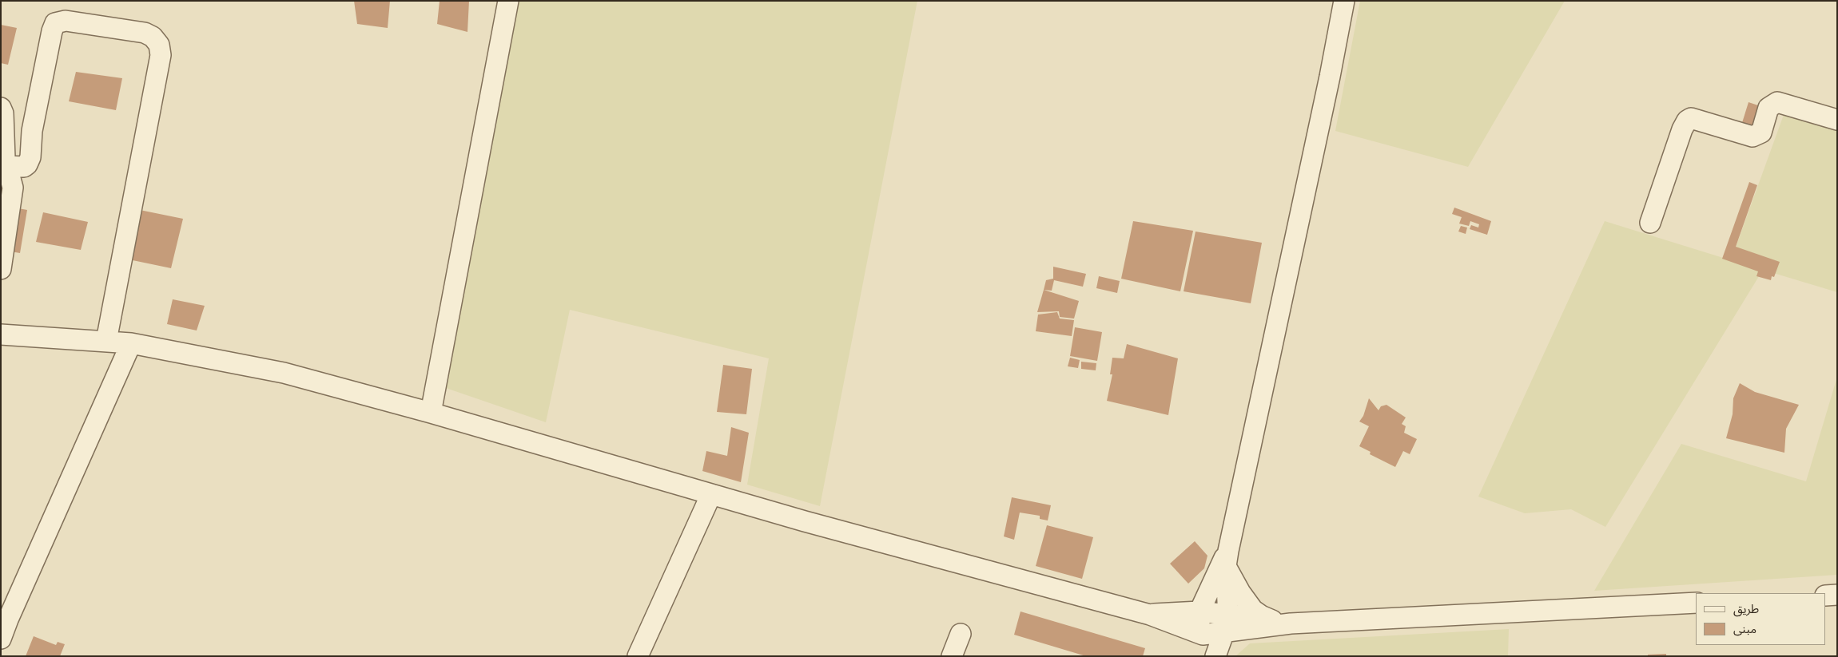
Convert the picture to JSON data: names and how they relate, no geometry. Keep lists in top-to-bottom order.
{
  "legend": ["طريق", "مبنى"]
}
